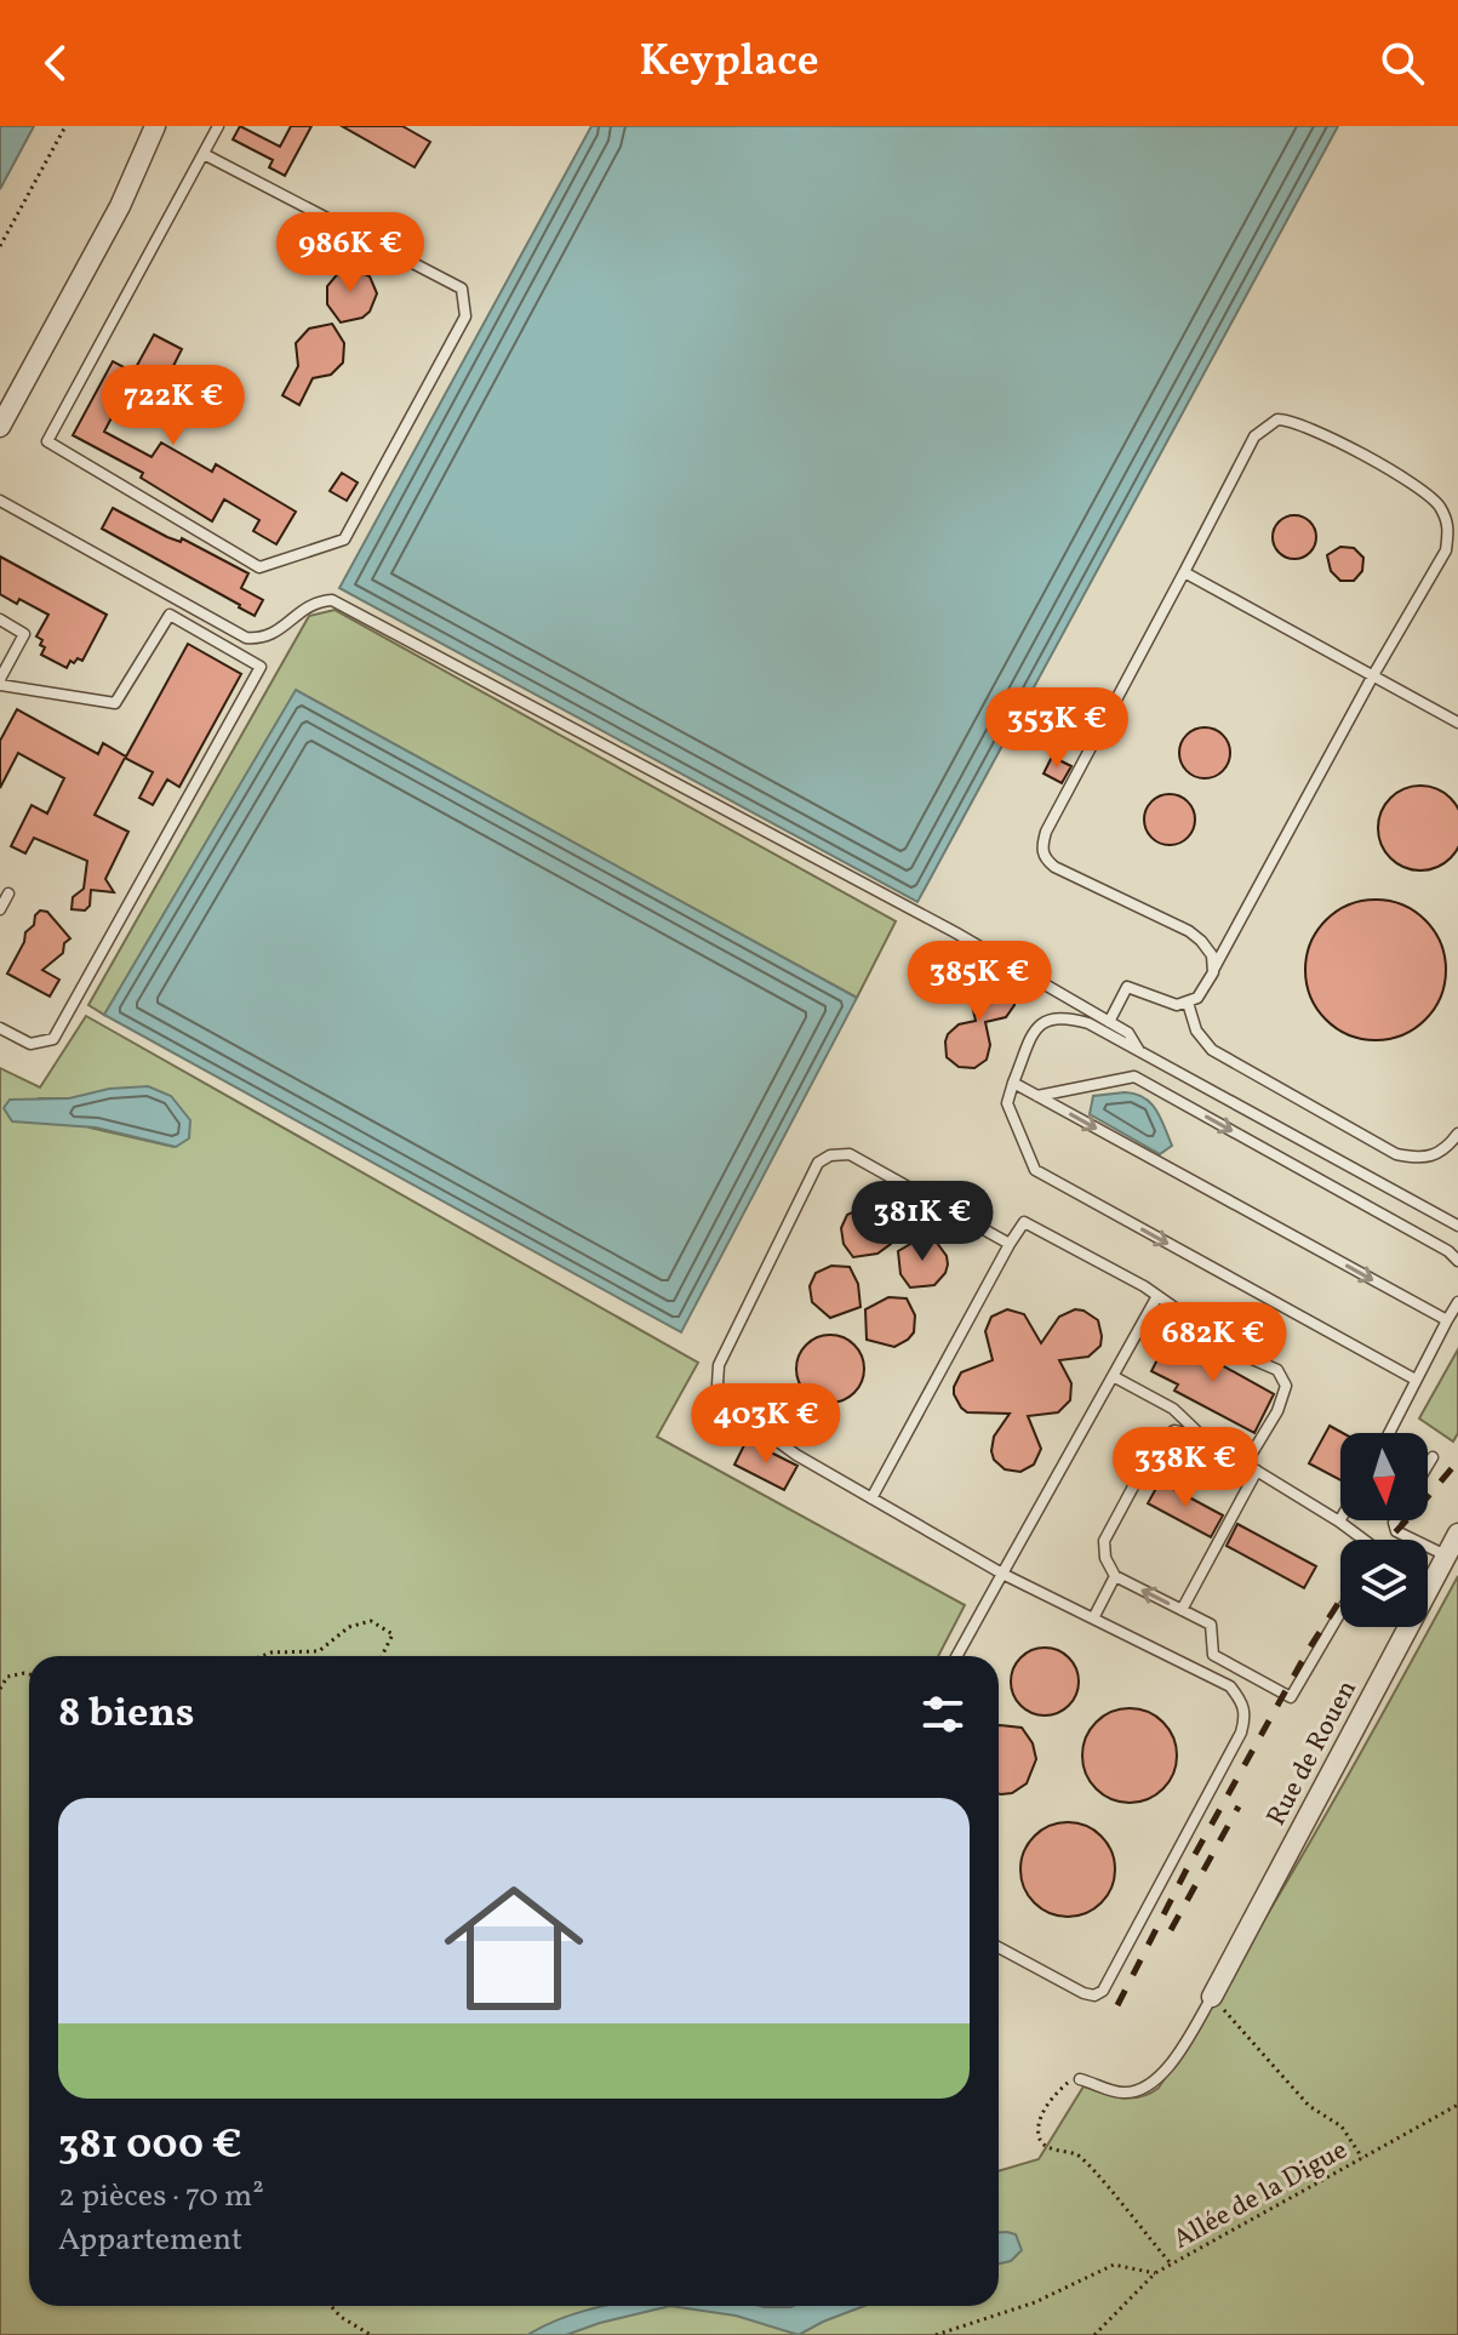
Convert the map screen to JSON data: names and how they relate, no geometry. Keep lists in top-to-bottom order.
{
  "streets": {
    "street": ["Rue de Rouen"],
    "path": ["Allée de la Digue"]
  },
  "north": "bottom",
  "page": {
    "header": "Keyplace",
    "price": [
      "986K €",
      "722K €",
      "353K €",
      "385K €",
      "381K €",
      "682K €",
      "403K €",
      "338K €"
    ],
    "heading": "8 biens",
    "list": [
      {
        "name": "381 000 €",
        "note": "2 pièces · 70 m² · Appartement"
      }
    ]
  }
}
